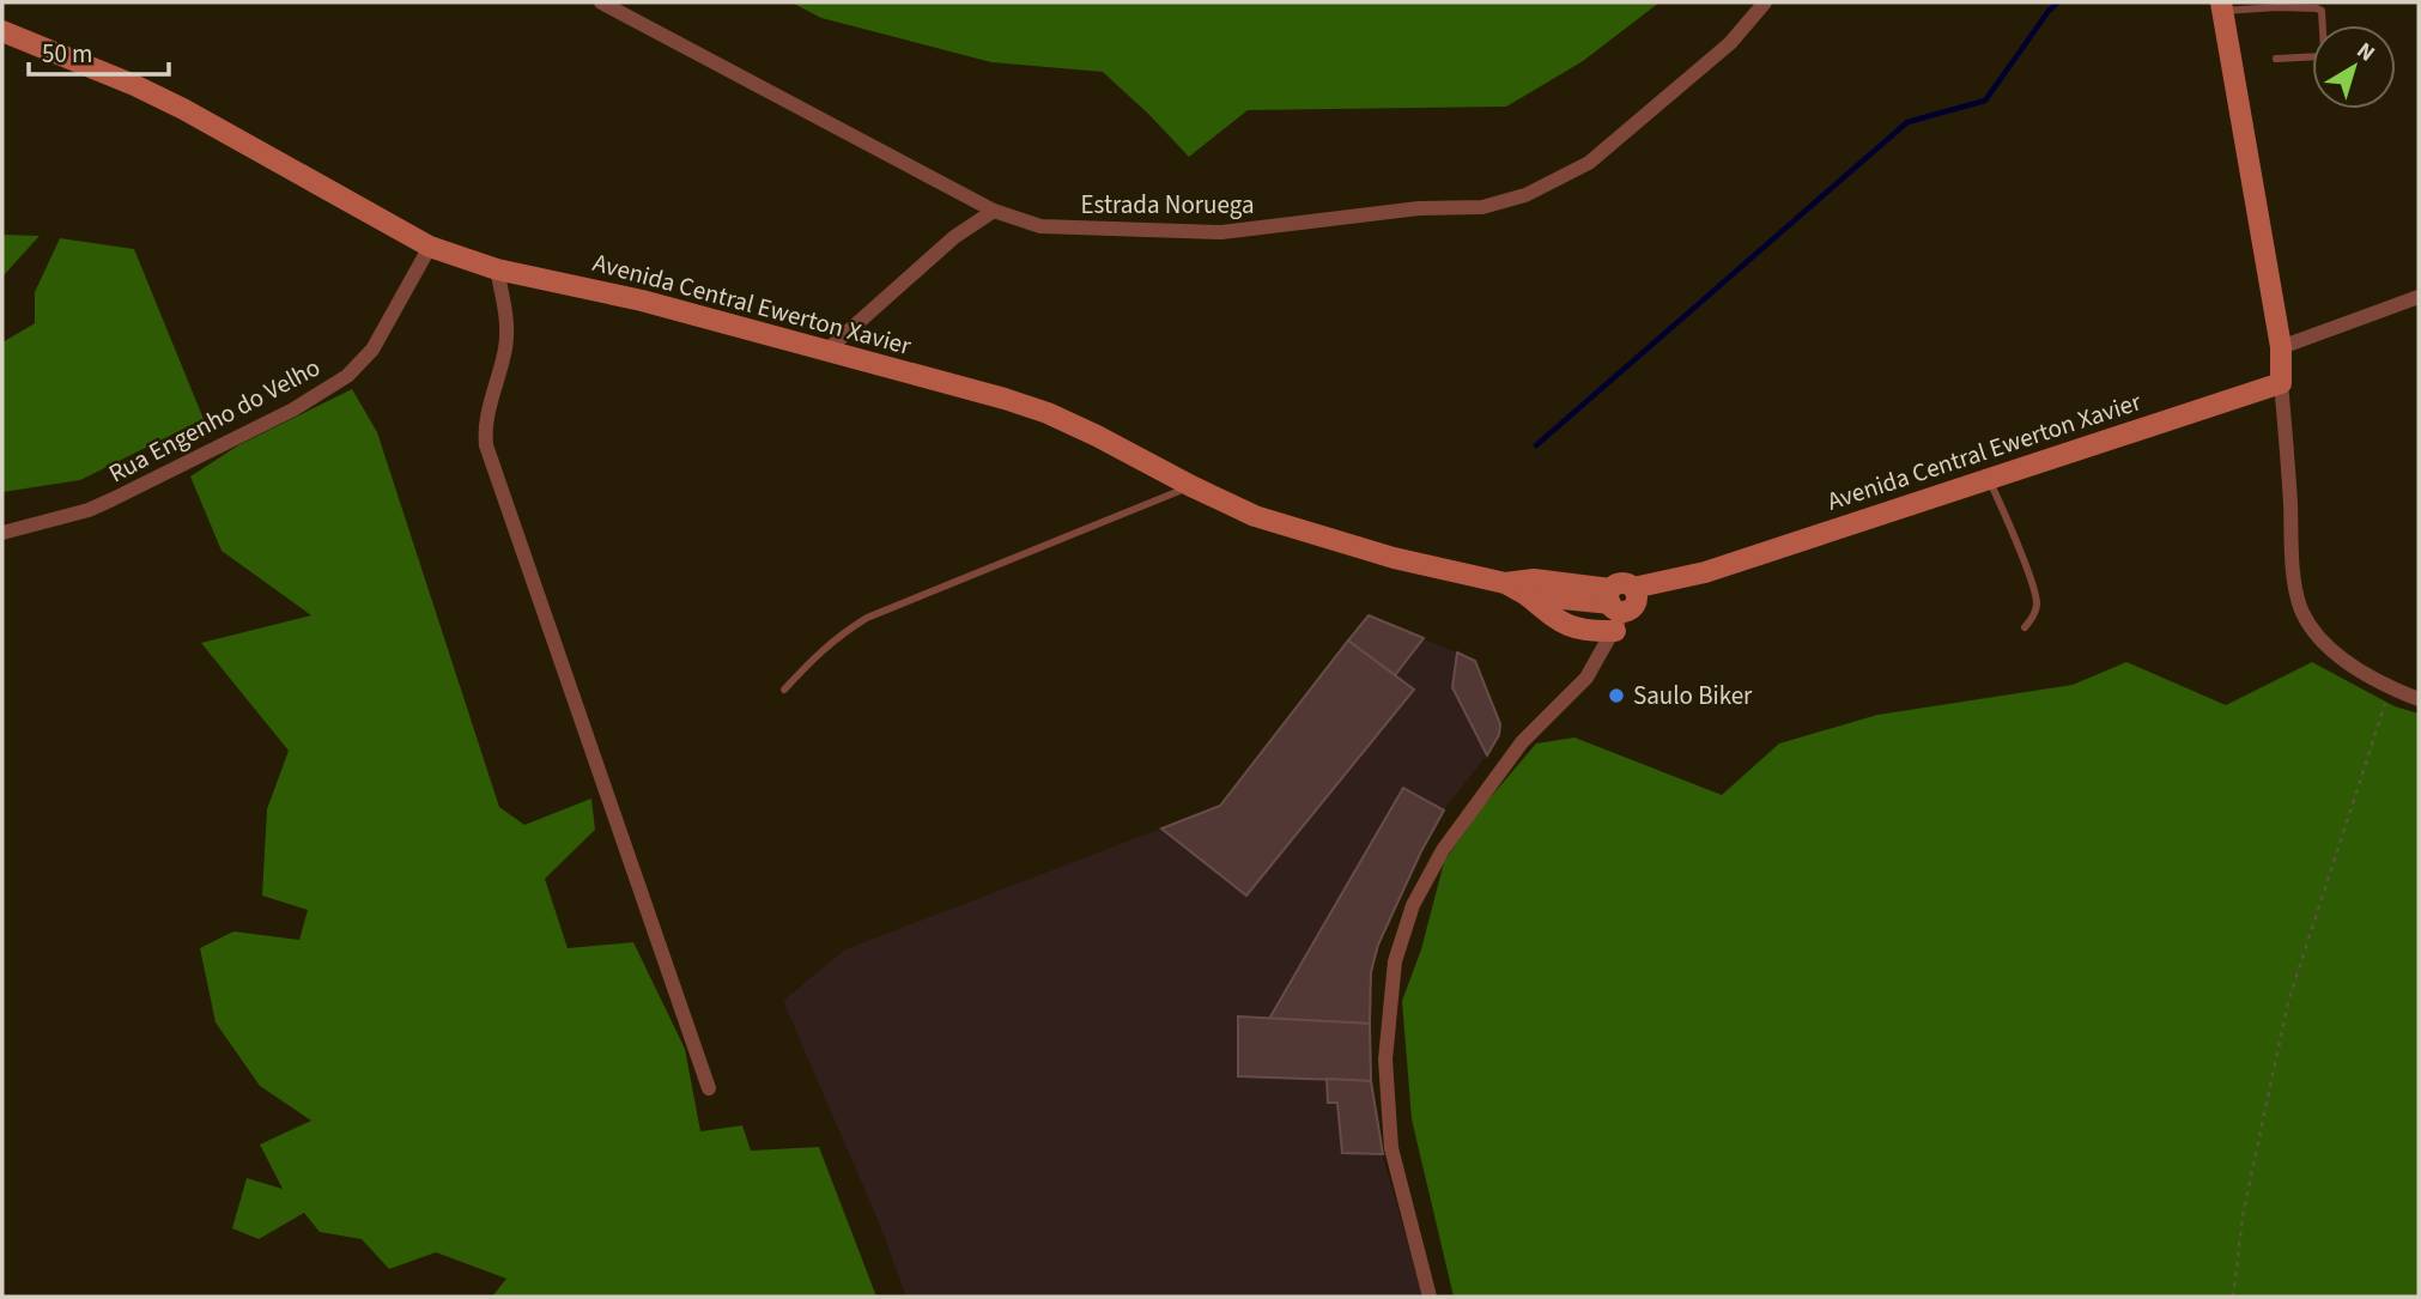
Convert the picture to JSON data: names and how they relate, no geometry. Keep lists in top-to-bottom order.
{
  "streets": {
    "main road": ["Avenida Central Ewerton Xavier"],
    "street": ["Estrada Noruega", "Rua Engenho do Velho"]
  },
  "crossings": [
    ["Avenida Central Ewerton Xavier", "Rua Engenho do Velho"]
  ],
  "places": ["Saulo Biker"],
  "scale_bar": "50 m",
  "north": "top right"
}
